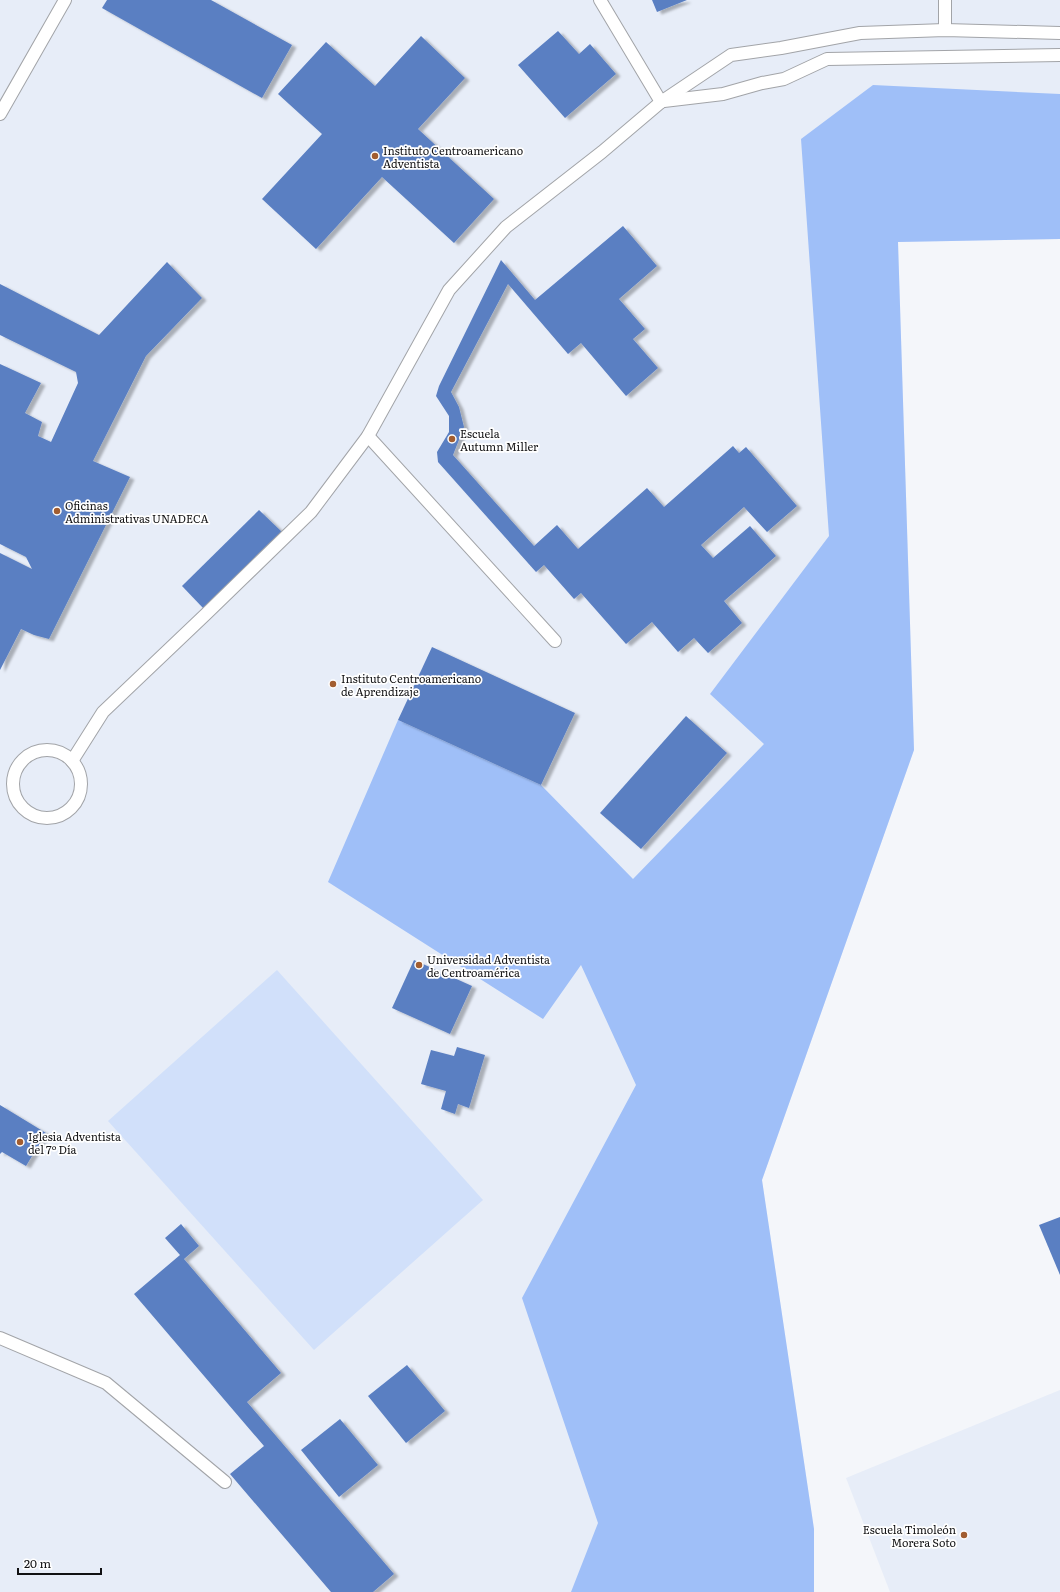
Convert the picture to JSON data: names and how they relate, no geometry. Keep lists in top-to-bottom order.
{
  "places": [
    "Instituto Centroamericano Adventista",
    "Escuela Autumn Miller",
    "Oficinas Administrativas UNADECA",
    "Instituto Centroamericano de Aprendizaje",
    "Universidad Adventista de Centroamérica",
    "Iglesia Adventista del 7º Día",
    "Escuela Timoleón Morera Soto"
  ],
  "scale_bar": "20 m"
}
